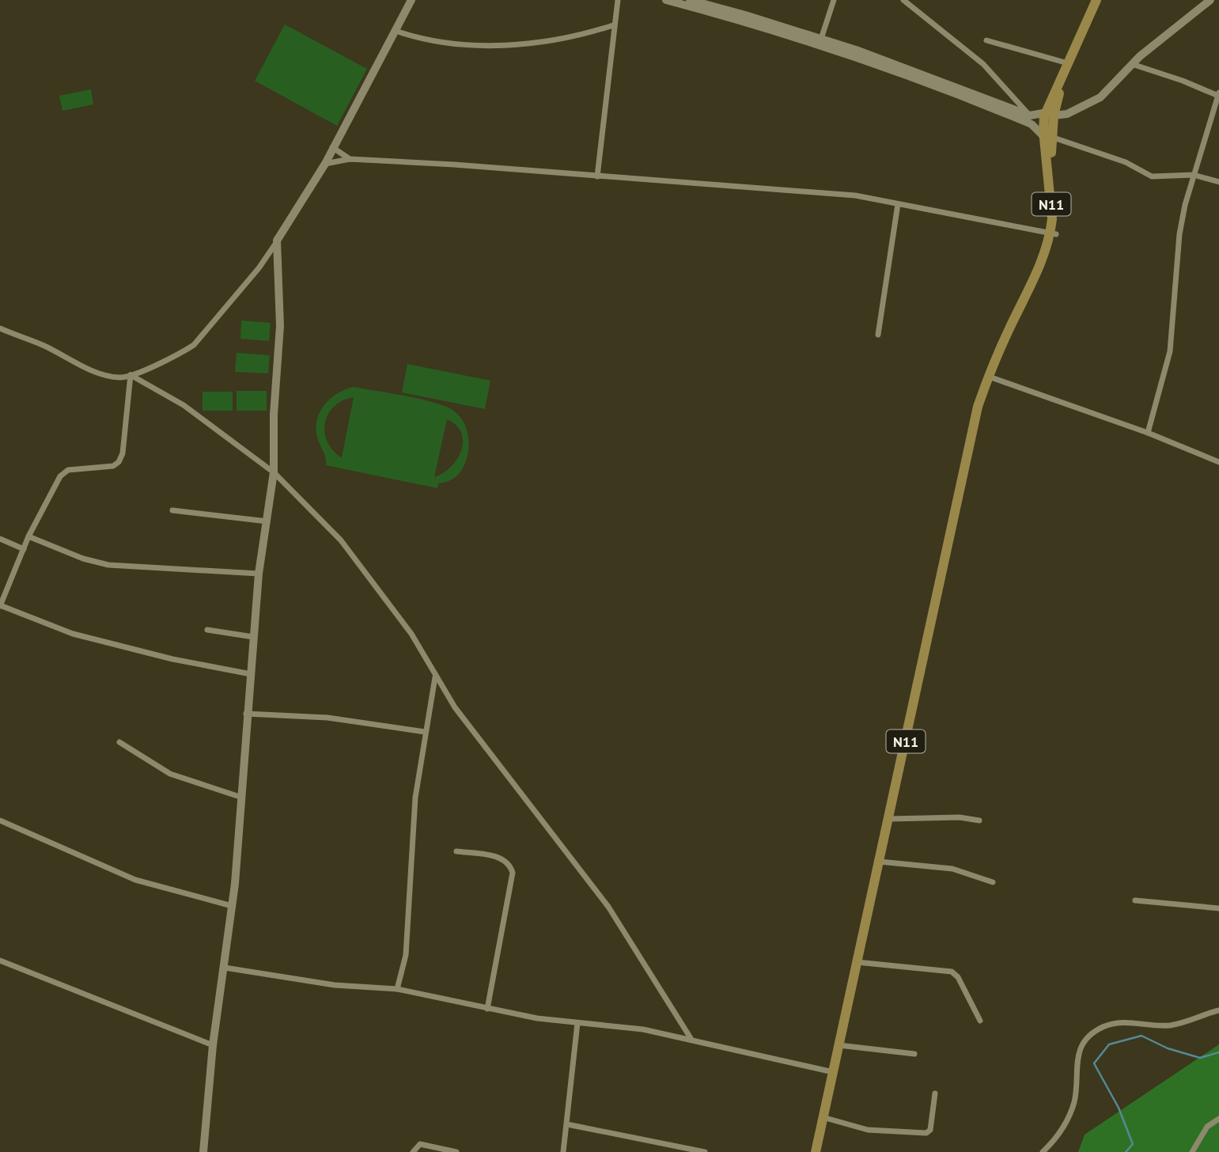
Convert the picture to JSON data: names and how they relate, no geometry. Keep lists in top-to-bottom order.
{
  "streets": {
    "highway": ["N11"]
  }
}
